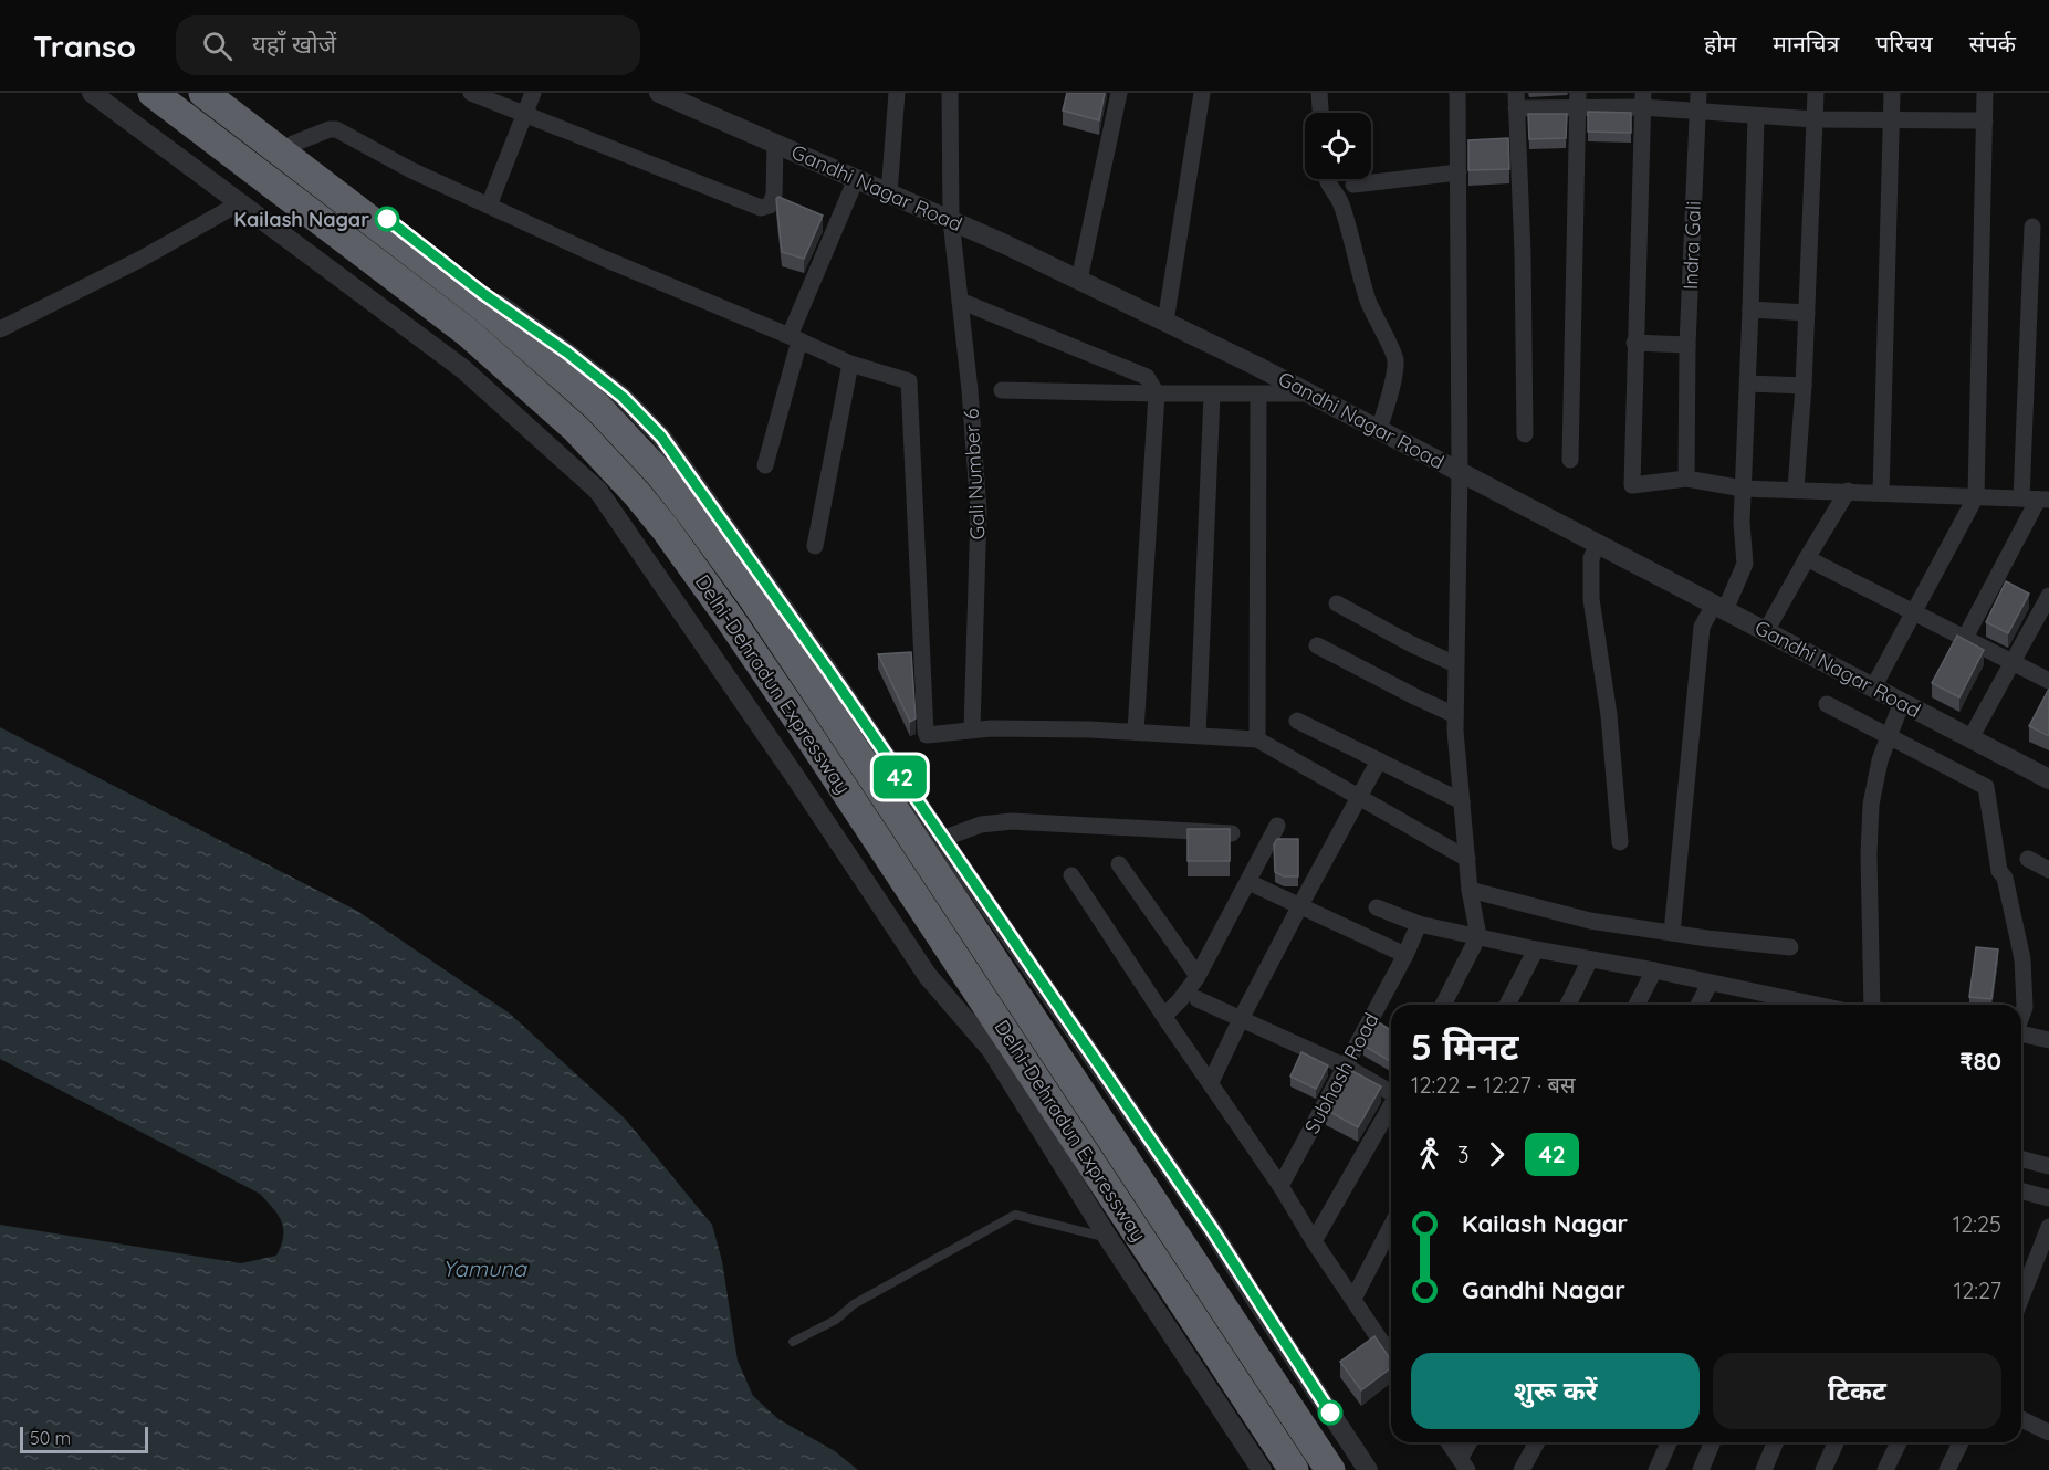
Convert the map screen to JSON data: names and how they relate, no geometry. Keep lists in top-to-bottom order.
{
  "streets": {
    "highway": ["Delhi-Dehradun Expressway"],
    "street": [
      "Gandhi Nagar Road",
      "Indra Gali",
      "Gali Number 6",
      "Subhash Road"
    ]
  },
  "crossings": [
    ["Gandhi Nagar Road", "Gali Number 6"]
  ],
  "water": ["Yamuna"],
  "places": ["Kailash Nagar"],
  "lines": ["bus line 42"],
  "scale_bar": "50 m",
  "page": {
    "header": "Transo",
    "search": "यहाँ खोजें",
    "nav": [
      "होम",
      "मानचित्र",
      "परिचय",
      "संपर्क"
    ],
    "on_map": "42",
    "heading": ["5 मिनट", "12:22 – 12:27 · बस", "₹80"],
    "legs": ["3", "42"],
    "list": [
      {
        "name": "Kailash Nagar",
        "value": "12:25"
      },
      {
        "name": "Gandhi Nagar",
        "value": "12:27"
      }
    ],
    "buttons": ["शुरू करें", "टिकट"],
    "scale": "50 m"
  }
}
